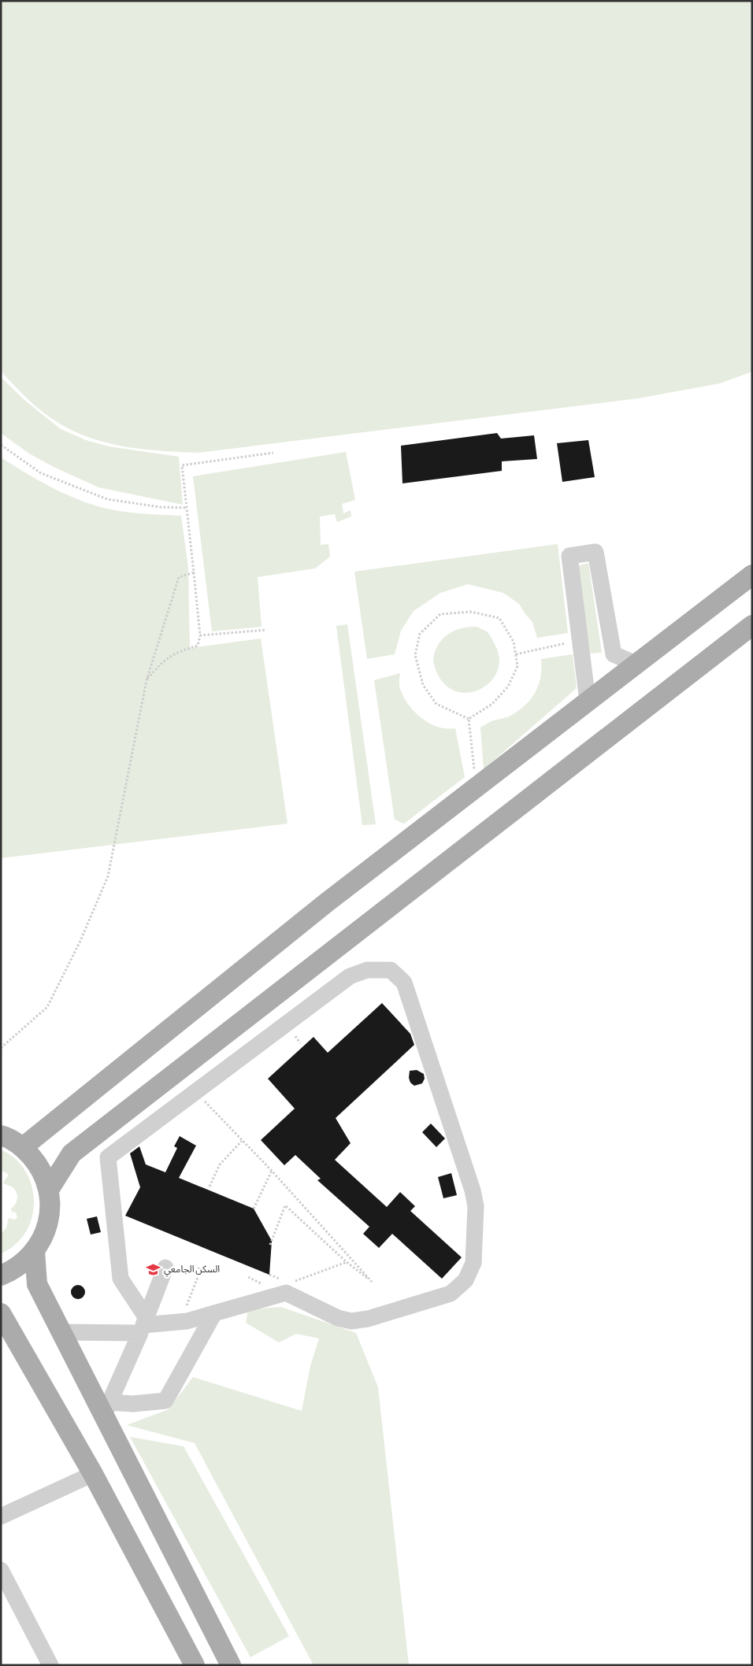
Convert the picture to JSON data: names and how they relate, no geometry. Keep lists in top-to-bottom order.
{
  "places": {
    "school or university": ["السكن الجامعي"]
  }
}
